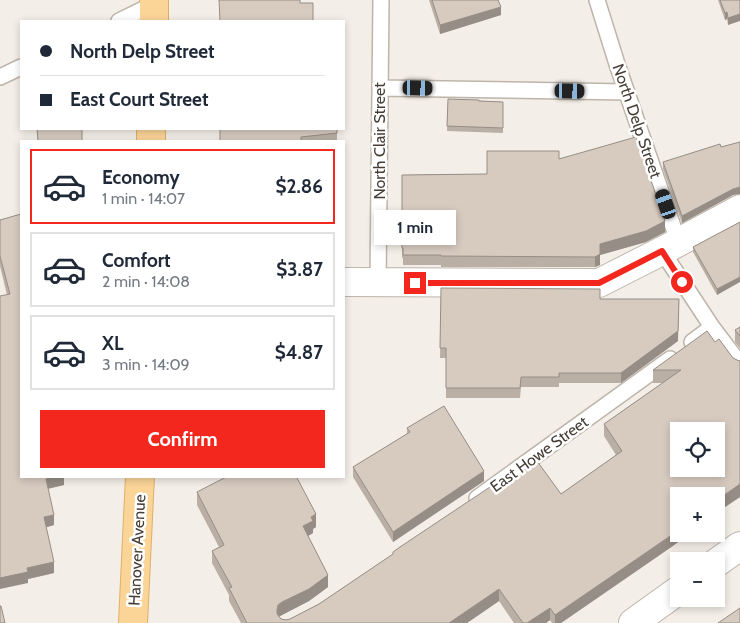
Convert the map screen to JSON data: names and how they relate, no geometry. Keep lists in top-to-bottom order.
{
  "streets": {
    "main road": ["Hanover Avenue"],
    "lane": ["North Delp Street", "North Clair Street", "East Howe Street"]
  },
  "crossings": [
    ["North Delp Street", "East Howe Street"]
  ],
  "page": {
    "banner": ["North Delp Street", "East Court Street"],
    "list": [
      {
        "name": "Economy",
        "note": "1 min · 14:07",
        "value": "$2.86"
      },
      {
        "name": "Comfort",
        "note": "2 min · 14:08",
        "value": "$3.87"
      },
      {
        "name": "XL",
        "note": "3 min · 14:09",
        "value": "$4.87"
      }
    ],
    "bubble": "1 min",
    "buttons": "Confirm",
    "map_buttons": ["+", "−"]
  }
}
